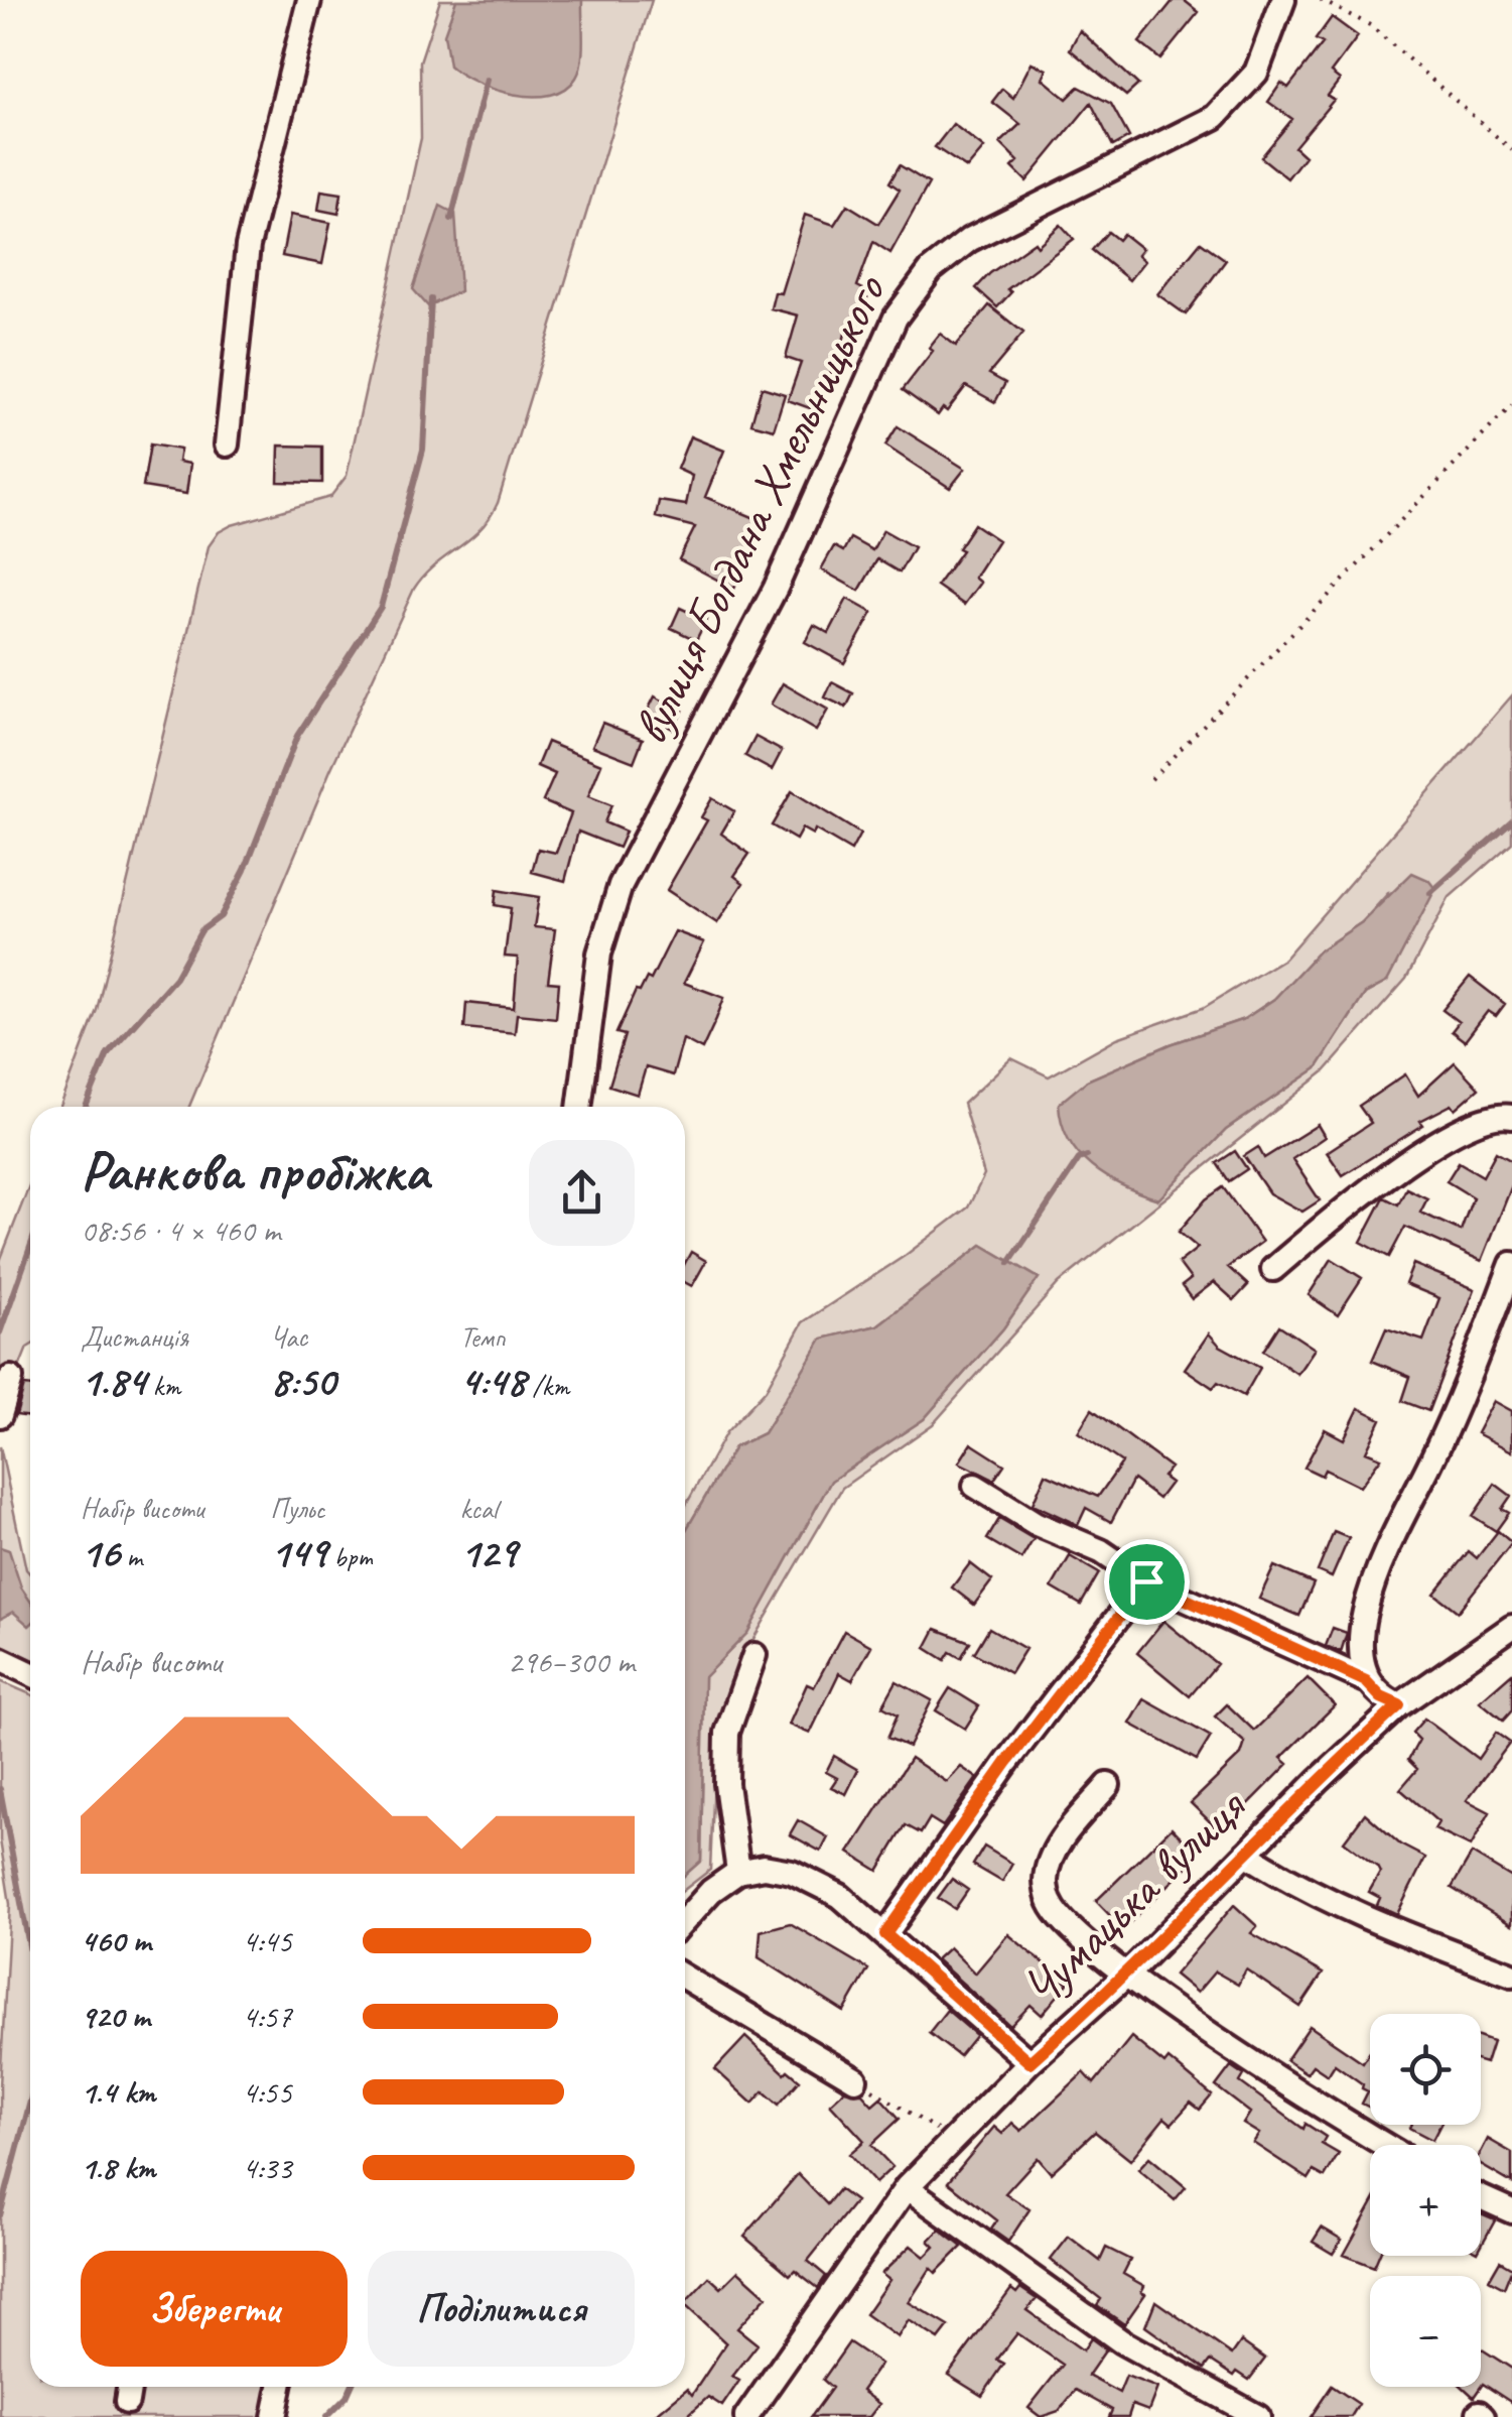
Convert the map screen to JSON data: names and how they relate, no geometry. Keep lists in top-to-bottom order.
{
  "streets": {
    "street": ["вулиця Богдана Хмельницького", "Чумацька вулиця"]
  },
  "page": {
    "heading": ["Ранкова пробіжка", "08:56 · 4 × 460 m"],
    "stats": [
      ["Дистанція", "1.84 km"],
      ["Час", "8:50"],
      ["Темп", "4:48 /km"],
      ["Набір висоти", "16 m"],
      ["Пульс", "149 bpm"],
      ["kcal", "129"]
    ],
    "chart": ["Набір висоти", "296–300 m"],
    "list": [
      {
        "name": "460 m",
        "note": "4:45"
      },
      {
        "name": "920 m",
        "note": "4:57"
      },
      {
        "name": "1.4 km",
        "note": "4:55"
      },
      {
        "name": "1.8 km",
        "note": "4:33"
      }
    ],
    "map_buttons": ["+", "−"],
    "buttons": ["Зберегти", "Поділитися"]
  }
}
